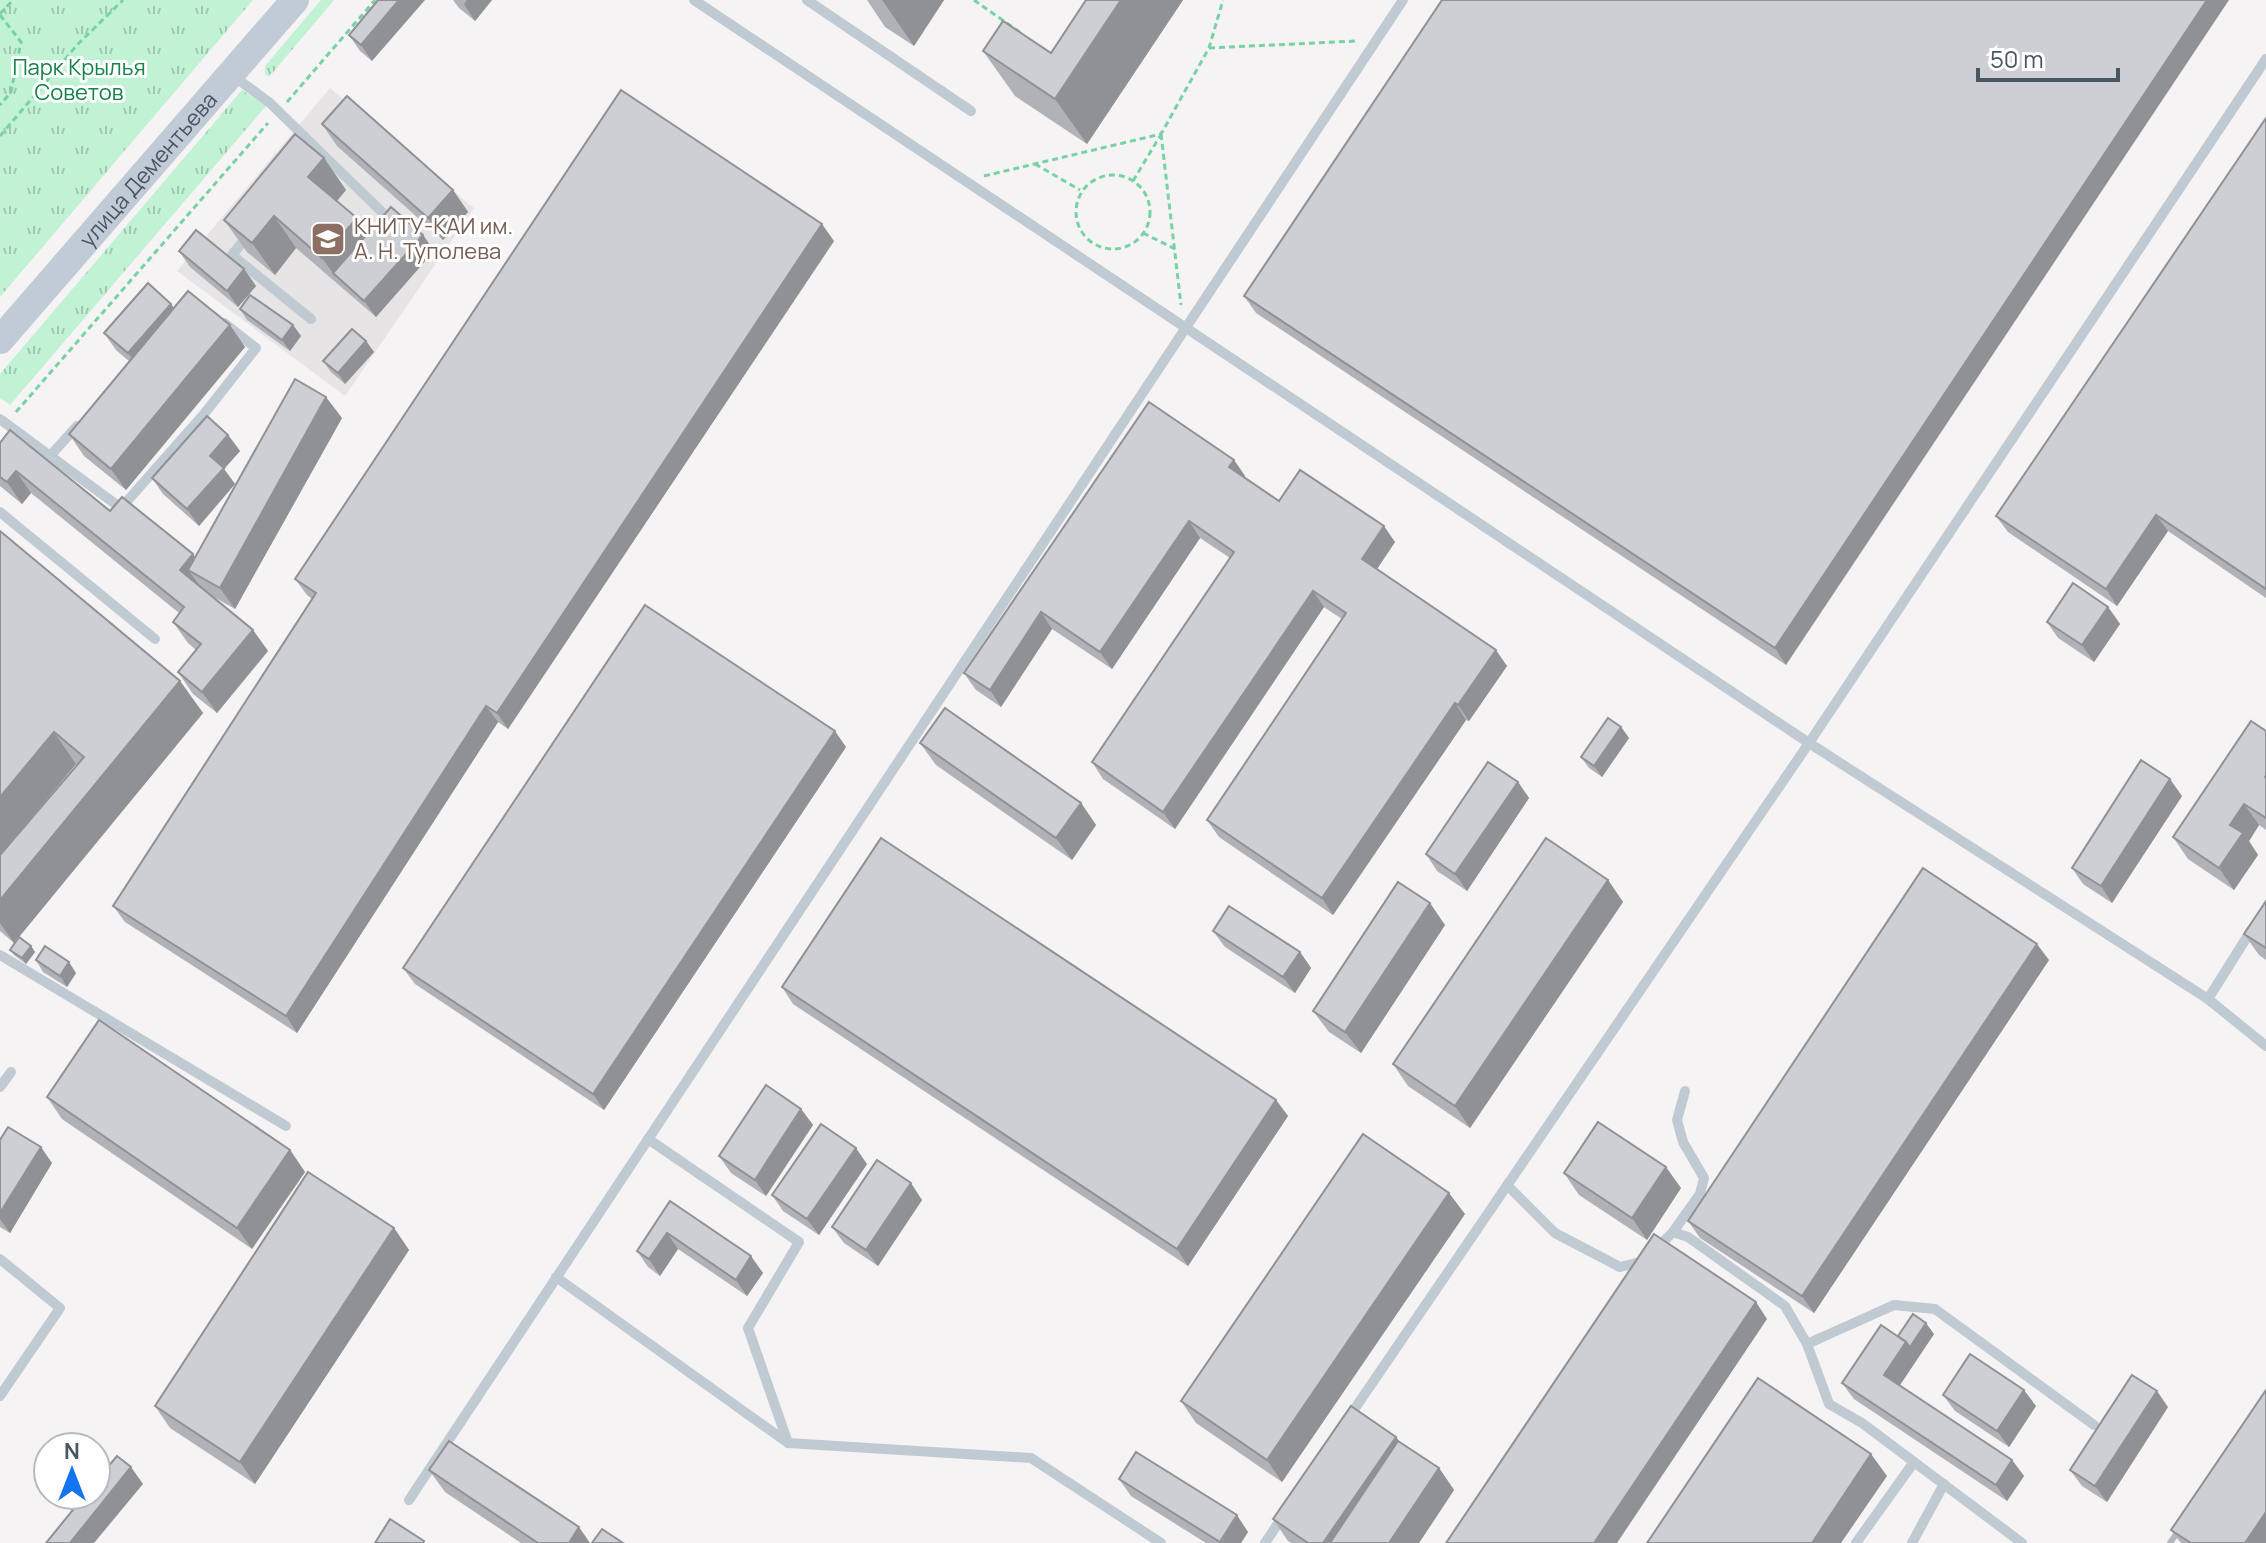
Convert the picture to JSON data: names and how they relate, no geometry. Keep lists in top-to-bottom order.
{
  "streets": {
    "main road": ["улица Дементьева"]
  },
  "parks": ["Парк Крылья Советов"],
  "places": {
    "school or university": ["КНИТУ-КАИ им. А. Н. Туполева"]
  },
  "scale_bar": "50 m",
  "north": "top"
}
